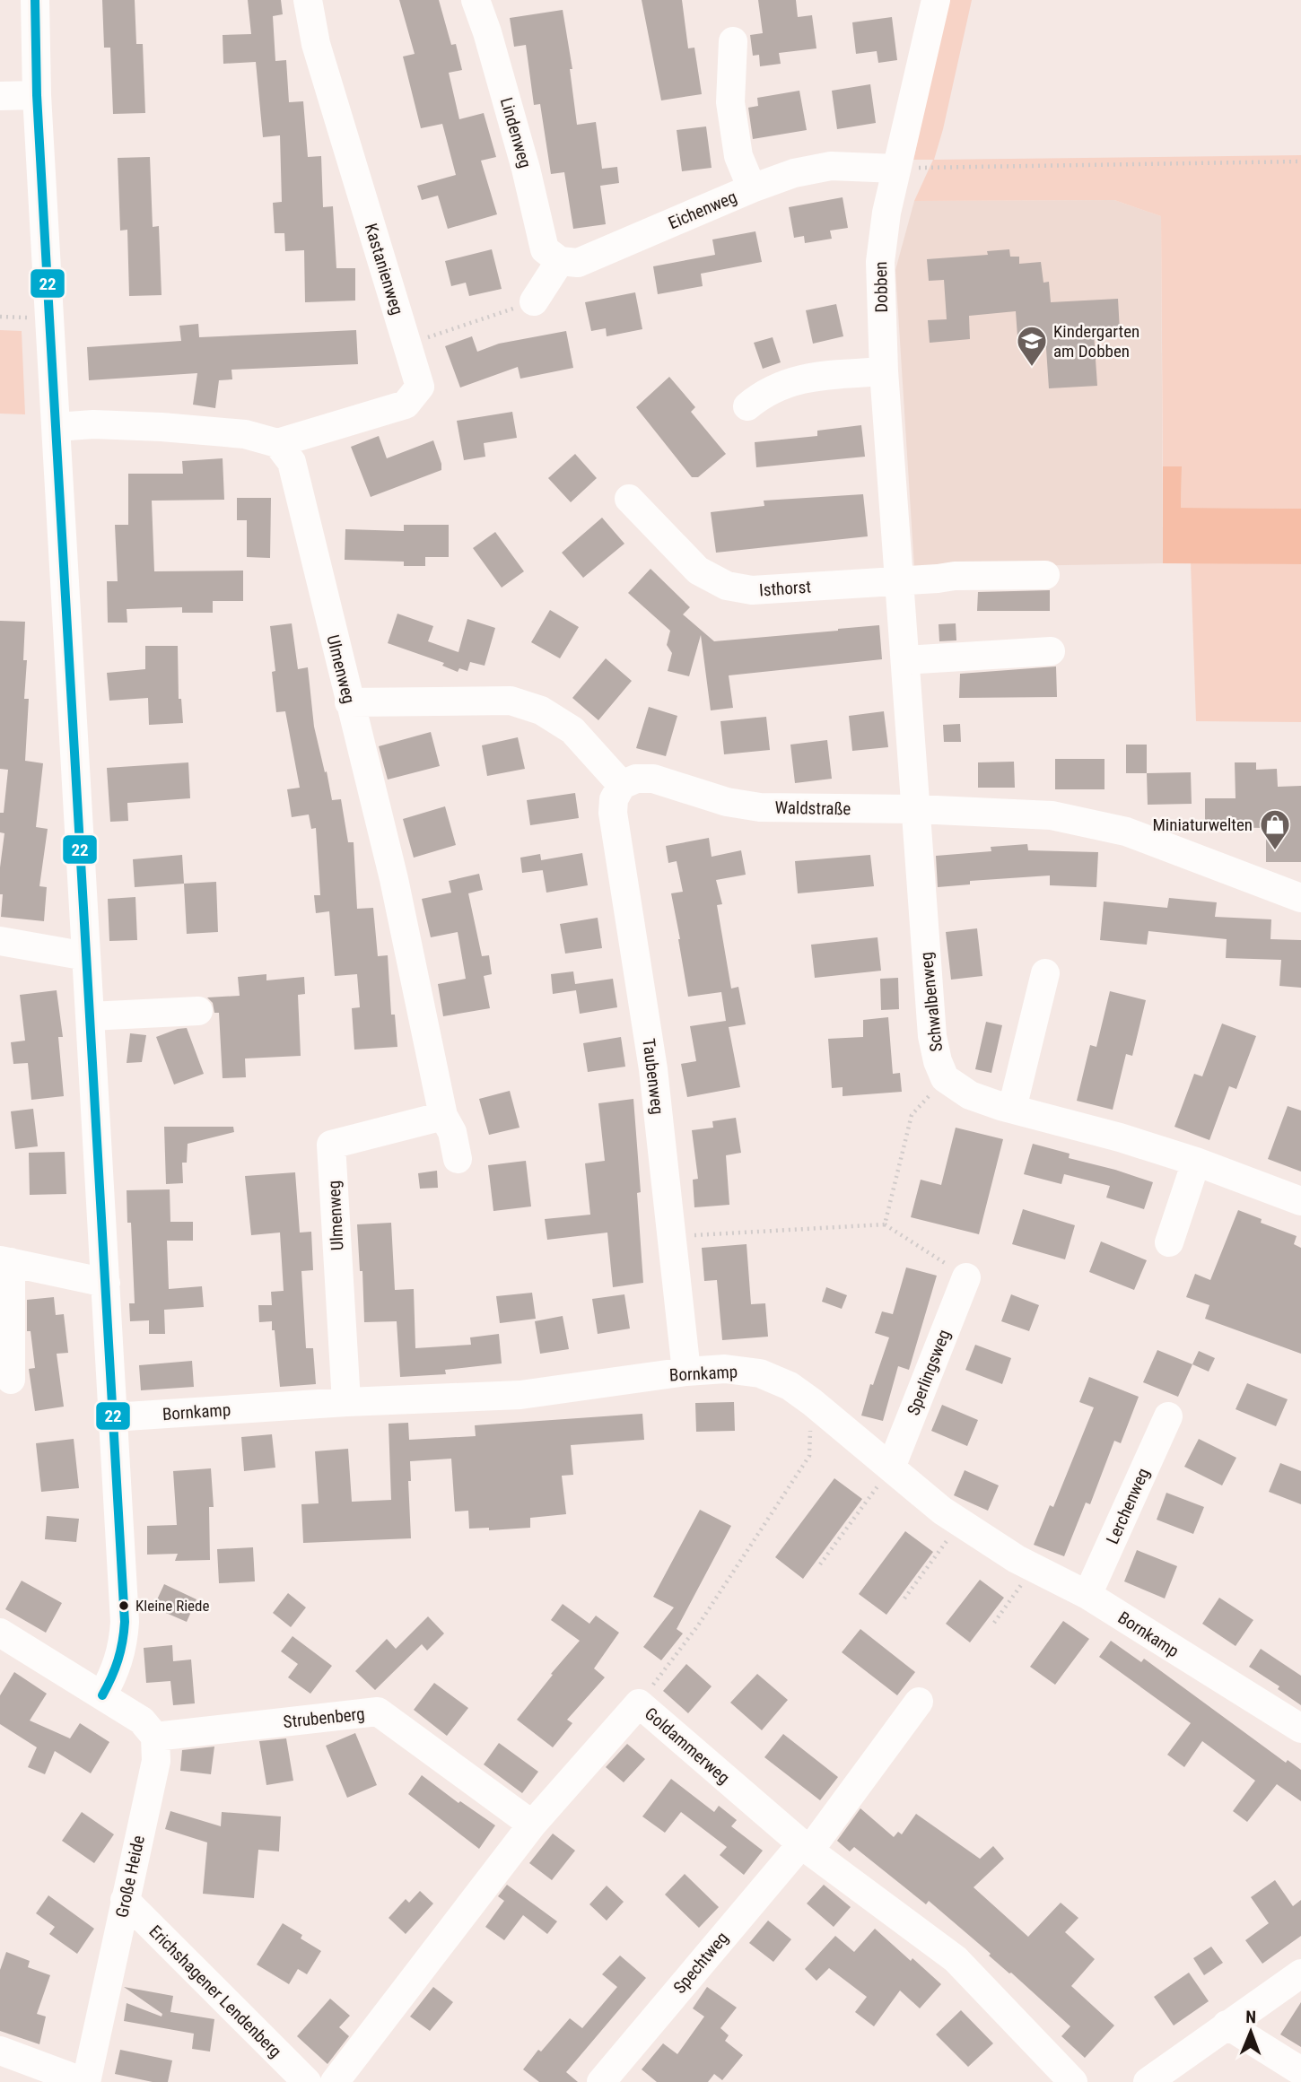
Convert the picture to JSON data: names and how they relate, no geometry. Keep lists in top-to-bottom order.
{
  "streets": {
    "street": [
      "Lindenweg",
      "Eichenweg",
      "Kastanienweg",
      "Dobben",
      "Isthorst",
      "Ulmenweg",
      "Waldstraße",
      "Schwalbenweg",
      "Taubenweg",
      "Sperlingsweg",
      "Bornkamp",
      "Lerchenweg",
      "Strubenberg",
      "Goldammerweg",
      "Große Heide",
      "Spechtweg",
      "Erichshagener Lendenberg"
    ]
  },
  "crossings": [
    ["Lindenweg", "Eichenweg"],
    ["Eichenweg", "Dobben"],
    ["Kastanienweg", "Ulmenweg"],
    ["Dobben", "Isthorst"],
    ["Dobben", "Waldstraße"],
    ["Dobben", "Schwalbenweg"],
    ["Ulmenweg", "Bornkamp"],
    ["Waldstraße", "Schwalbenweg"],
    ["Waldstraße", "Taubenweg"],
    ["Taubenweg", "Bornkamp"],
    ["Sperlingsweg", "Bornkamp"],
    ["Bornkamp", "Lerchenweg"],
    ["Strubenberg", "Goldammerweg"],
    ["Strubenberg", "Große Heide"],
    ["Goldammerweg", "Spechtweg"],
    ["Große Heide", "Erichshagener Lendenberg"]
  ],
  "places": {
    "school or university": ["Kindergarten am Dobben"],
    "shop": ["Miniaturwelten"],
    "other": ["Kleine Riede"]
  },
  "lines": ["transit line 22"],
  "north": "top"
}
